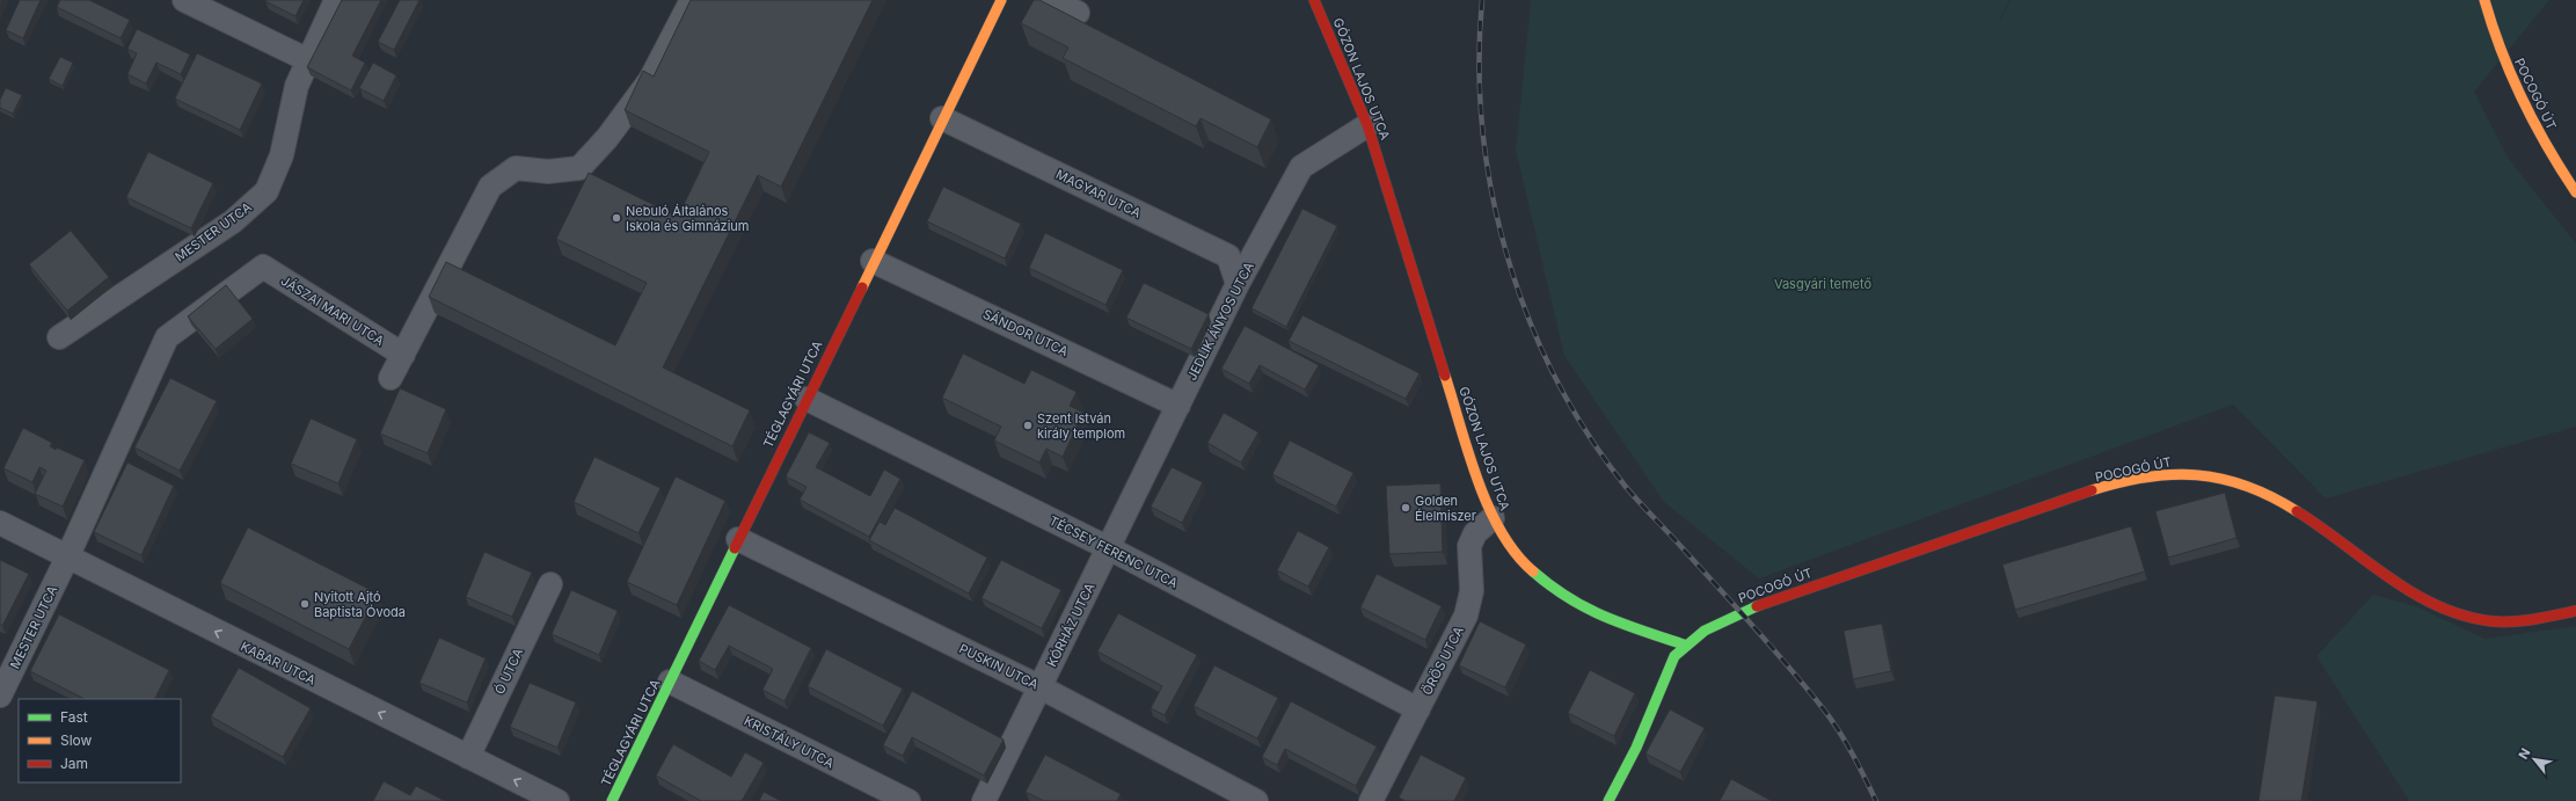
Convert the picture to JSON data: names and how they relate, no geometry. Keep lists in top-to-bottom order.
{
  "streets": {
    "street": [
      "GÓZON LAJOS UTCA",
      "POCOGÓ ÚT",
      "MAGYAR UTCA",
      "MESTER UTCA",
      "JÁSZAI MARI UTCA",
      "JEDLIK ÁNYOS UTCA",
      "SÁNDOR UTCA",
      "TÉGLAGYÁRI UTCA",
      "TÉCSEY FERENC UTCA",
      "KÓRHÁZ UTCA",
      "ÖRÖS UTCA",
      "KABAR UTCA",
      "PUSKIN UTCA",
      "Ó UTCA",
      "KRISTÁLY UTCA"
    ]
  },
  "crossings": [
    ["GÓZON LAJOS UTCA", "POCOGÓ ÚT"],
    ["GÓZON LAJOS UTCA", "JEDLIK ÁNYOS UTCA"],
    ["GÓZON LAJOS UTCA", "ÖRÖS UTCA"],
    ["MAGYAR UTCA", "JEDLIK ÁNYOS UTCA"],
    ["MAGYAR UTCA", "TÉGLAGYÁRI UTCA"],
    ["MESTER UTCA", "JÁSZAI MARI UTCA"],
    ["MESTER UTCA", "KABAR UTCA"],
    ["JEDLIK ÁNYOS UTCA", "SÁNDOR UTCA"],
    ["JEDLIK ÁNYOS UTCA", "TÉCSEY FERENC UTCA"],
    ["JEDLIK ÁNYOS UTCA", "KÓRHÁZ UTCA"],
    ["SÁNDOR UTCA", "TÉGLAGYÁRI UTCA"],
    ["TÉGLAGYÁRI UTCA", "TÉCSEY FERENC UTCA"],
    ["TÉGLAGYÁRI UTCA", "PUSKIN UTCA"],
    ["TÉGLAGYÁRI UTCA", "KRISTÁLY UTCA"],
    ["TÉCSEY FERENC UTCA", "KÓRHÁZ UTCA"],
    ["TÉCSEY FERENC UTCA", "ÖRÖS UTCA"],
    ["KÓRHÁZ UTCA", "PUSKIN UTCA"],
    ["KABAR UTCA", "Ó UTCA"]
  ],
  "one_way": ["KABAR UTCA"],
  "parks": ["Vasgyári temető"],
  "places": [
    "Nebuló Általános Iskola és Gimnázium",
    "Szent István király templom",
    "Golden Élelmiszer",
    "Nyitott Ajtó Baptista Óvoda"
  ],
  "legend": ["Fast", "Slow", "Jam"],
  "north": "top left"
}
